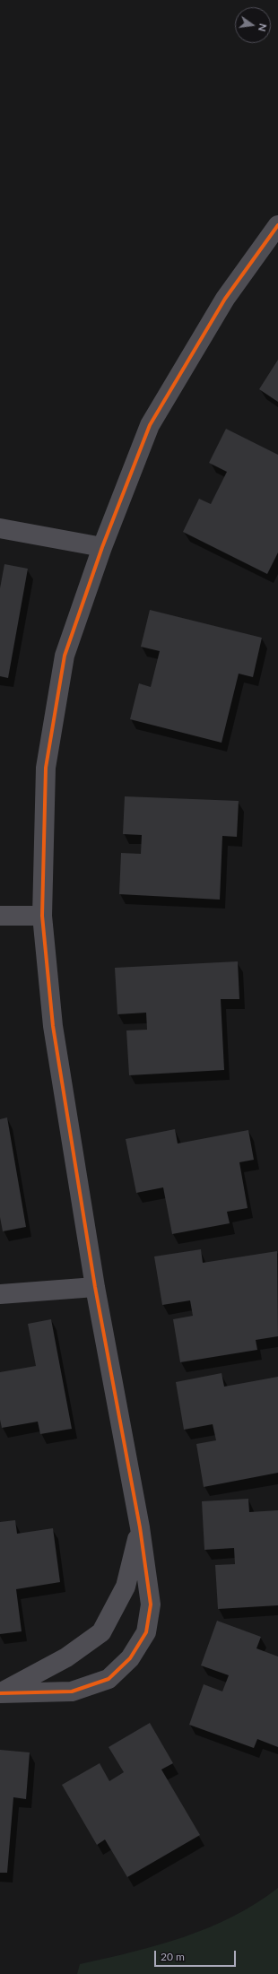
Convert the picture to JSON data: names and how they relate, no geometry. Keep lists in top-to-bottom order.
{
  "scale_bar": "20 m",
  "north": "right"
}
